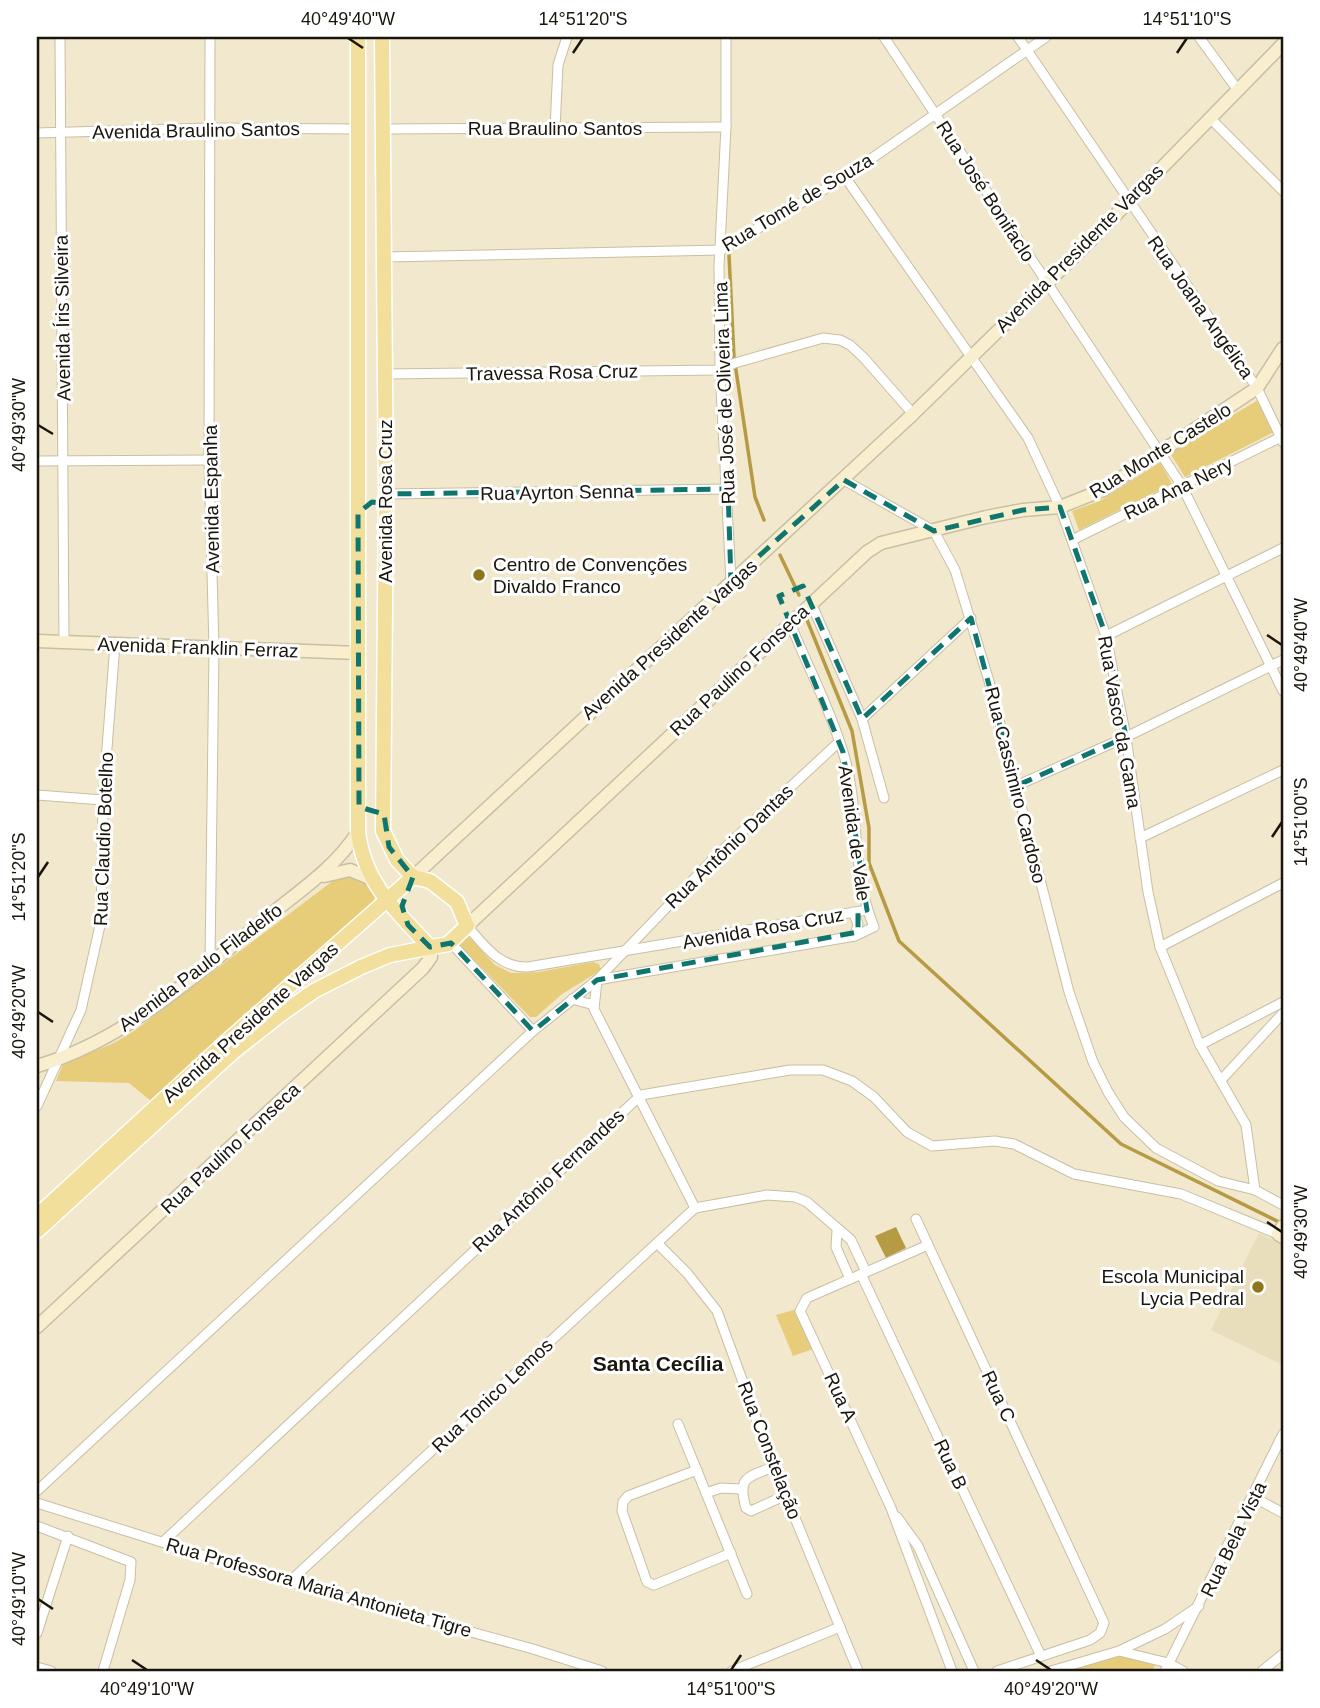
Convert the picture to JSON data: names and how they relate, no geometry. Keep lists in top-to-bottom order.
{
  "streets": {
    "main road": [
      "Avenida Presidente Vargas",
      "Rua Monte Castelo",
      "Avenida Rosa Cruz",
      "Avenida Franklin Ferraz",
      "Rua Paulino Fonseca",
      "Avenida Paulo Filadelfo"
    ],
    "street": [
      "Rua Braulino Santos",
      "Avenida Braulino Santos",
      "Rua José Bonifaclo",
      "Rua Tomé de Souza",
      "Rua Joana Angélica",
      "Avenida Íris Silveira",
      "Travessa Rosa Cruz",
      "Rua José de Oliveira Lima",
      "Rua Ana Nery",
      "Rua Ayrton Senna",
      "Avenida Espanha",
      "Rua Vasco da Gama",
      "Rua Cassimiro Cardoso",
      "Avenida de Vale",
      "Rua Claudio Botelho",
      "Rua Antônio Dantas",
      "Rua Antônio Fernandes",
      "Rua Tonico Lemos",
      "Rua C",
      "Rua A",
      "Rua Constelação",
      "Rua B",
      "Rua Bela Vista",
      "Rua Professora Maria Antonieta Tigre"
    ]
  },
  "crossings": [
    ["Rua Braulino Santos", "Rua José de Oliveira Lima"],
    ["Rua Braulino Santos", "Avenida Rosa Cruz"],
    ["Avenida Braulino Santos", "Avenida Íris Silveira"],
    ["Avenida Braulino Santos", "Avenida Espanha"],
    ["Avenida Braulino Santos", "Avenida Rosa Cruz"],
    ["Rua José Bonifaclo", "Rua Tomé de Souza"],
    ["Rua José Bonifaclo", "Avenida Presidente Vargas"],
    ["Rua José Bonifaclo", "Rua Monte Castelo"],
    ["Rua José Bonifaclo", "Rua Ana Nery"],
    ["Rua Tomé de Souza", "Rua Joana Angélica"],
    ["Rua Tomé de Souza", "Rua José de Oliveira Lima"],
    ["Rua Tomé de Souza", "Avenida Rosa Cruz"],
    ["Rua Tomé de Souza", "Rua Vasco da Gama"],
    ["Avenida Presidente Vargas", "Rua Joana Angélica"],
    ["Avenida Presidente Vargas", "Rua José de Oliveira Lima"],
    ["Avenida Presidente Vargas", "Avenida Rosa Cruz"],
    ["Avenida Presidente Vargas", "Rua Paulino Fonseca"],
    ["Avenida Presidente Vargas", "Rua Vasco da Gama"],
    ["Rua Joana Angélica", "Rua Monte Castelo"],
    ["Rua Joana Angélica", "Rua Ana Nery"],
    ["Avenida Íris Silveira", "Avenida Franklin Ferraz"],
    ["Travessa Rosa Cruz", "Rua José de Oliveira Lima"],
    ["Travessa Rosa Cruz", "Avenida Rosa Cruz"],
    ["Rua José de Oliveira Lima", "Rua Ayrton Senna"],
    ["Rua Monte Castelo", "Rua Paulino Fonseca"],
    ["Rua Monte Castelo", "Rua Vasco da Gama"],
    ["Rua Ana Nery", "Rua Vasco da Gama"],
    ["Rua Ayrton Senna", "Avenida Rosa Cruz"],
    ["Avenida Espanha", "Avenida Franklin Ferraz"],
    ["Avenida Espanha", "Avenida Paulo Filadelfo"],
    ["Avenida Rosa Cruz", "Avenida Franklin Ferraz"],
    ["Avenida Rosa Cruz", "Rua Paulino Fonseca"],
    ["Avenida Rosa Cruz", "Avenida de Vale"],
    ["Avenida Rosa Cruz", "Rua Antônio Dantas"],
    ["Avenida Rosa Cruz", "Avenida Paulo Filadelfo"],
    ["Avenida Franklin Ferraz", "Rua Claudio Botelho"],
    ["Rua Paulino Fonseca", "Rua Vasco da Gama"],
    ["Rua Paulino Fonseca", "Rua Cassimiro Cardoso"],
    ["Rua Paulino Fonseca", "Avenida de Vale"],
    ["Rua Vasco da Gama", "Rua Cassimiro Cardoso"],
    ["Avenida de Vale", "Rua Antônio Dantas"],
    ["Rua Claudio Botelho", "Avenida Paulo Filadelfo"],
    ["Rua Antônio Fernandes", "Rua Professora Maria Antonieta Tigre"],
    ["Rua Tonico Lemos", "Rua Constelação"],
    ["Rua Tonico Lemos", "Rua B"],
    ["Rua Tonico Lemos", "Rua Professora Maria Antonieta Tigre"],
    ["Rua C", "Rua B"]
  ],
  "districts": ["Santa Cecília"],
  "places": ["Centro de Convenções Divaldo Franco", "Escola Municipal Lycia Pedral"],
  "coordinates": [
    "40°49'40\"W",
    "14°51'20\"S",
    "14°51'10\"S",
    "40°49'30\"W",
    "14°51'00\"S",
    "40°49'20\"W",
    "40°49'10\"W"
  ]
}
